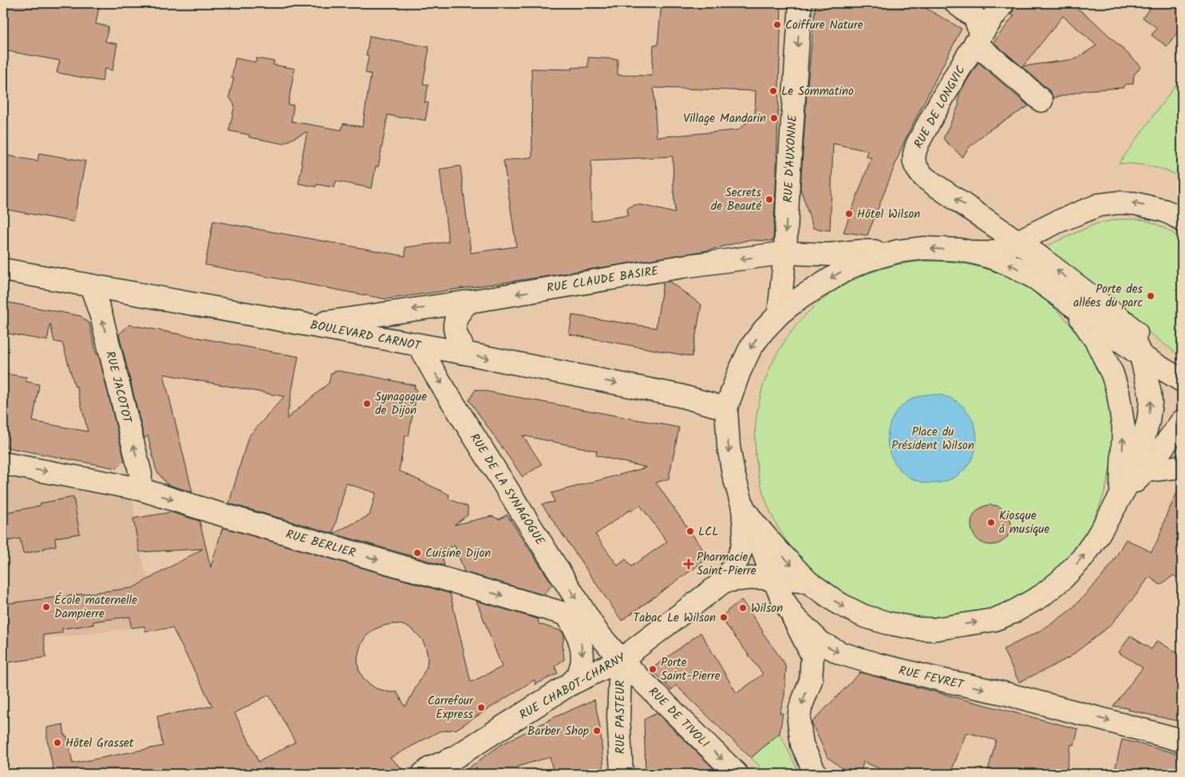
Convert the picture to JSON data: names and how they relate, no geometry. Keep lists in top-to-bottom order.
{
  "streets": {
    "main road": [
      "RUE DE LONGVIC",
      "RUE D'AUXONNE",
      "RUE CLAUDE BASIRE",
      "BOULEVARD CARNOT",
      "RUE JACOTOT",
      "RUE DE LA SYNAGOGUE",
      "RUE BERLIER",
      "RUE FEVRET",
      "RUE CHABOT-CHARNY",
      "RUE PASTEUR",
      "RUE DE TIVOLI"
    ]
  },
  "crossings": [
    ["RUE D'AUXONNE", "RUE CLAUDE BASIRE"],
    ["RUE CLAUDE BASIRE", "BOULEVARD CARNOT"],
    ["BOULEVARD CARNOT", "RUE JACOTOT"],
    ["BOULEVARD CARNOT", "RUE DE LA SYNAGOGUE"],
    ["RUE JACOTOT", "RUE BERLIER"],
    ["RUE DE LA SYNAGOGUE", "RUE BERLIER"],
    ["RUE BERLIER", "RUE CHABOT-CHARNY"],
    ["RUE BERLIER", "RUE PASTEUR"],
    ["RUE BERLIER", "RUE DE TIVOLI"],
    ["RUE FEVRET", "RUE CHABOT-CHARNY"],
    ["RUE CHABOT-CHARNY", "RUE PASTEUR"],
    ["RUE CHABOT-CHARNY", "RUE DE TIVOLI"],
    ["RUE PASTEUR", "RUE DE TIVOLI"]
  ],
  "one_way": [
    "RUE D'AUXONNE",
    "RUE CLAUDE BASIRE",
    "BOULEVARD CARNOT",
    "RUE JACOTOT",
    "RUE DE LA SYNAGOGUE",
    "RUE BERLIER",
    "RUE FEVRET"
  ],
  "parks": ["Place du Président Wilson"],
  "places": {
    "other": [
      "Coiffure Nature",
      "Le Sommatino",
      "Village Mandarin",
      "Secrets de Beauté",
      "Hôtel Wilson",
      "Porte des allées du parc",
      "Synagogue de Dijon",
      "Kiosque à musique",
      "LCL",
      "Cuisine Dijon",
      "École maternelle Dampierre",
      "Wilson",
      "Tabac Le Wilson",
      "Porte Saint-Pierre",
      "Carrefour Express",
      "Barber Shop",
      "Hôtel Grasset"
    ],
    "health": ["Pharmacie Saint-Pierre"]
  }
}
